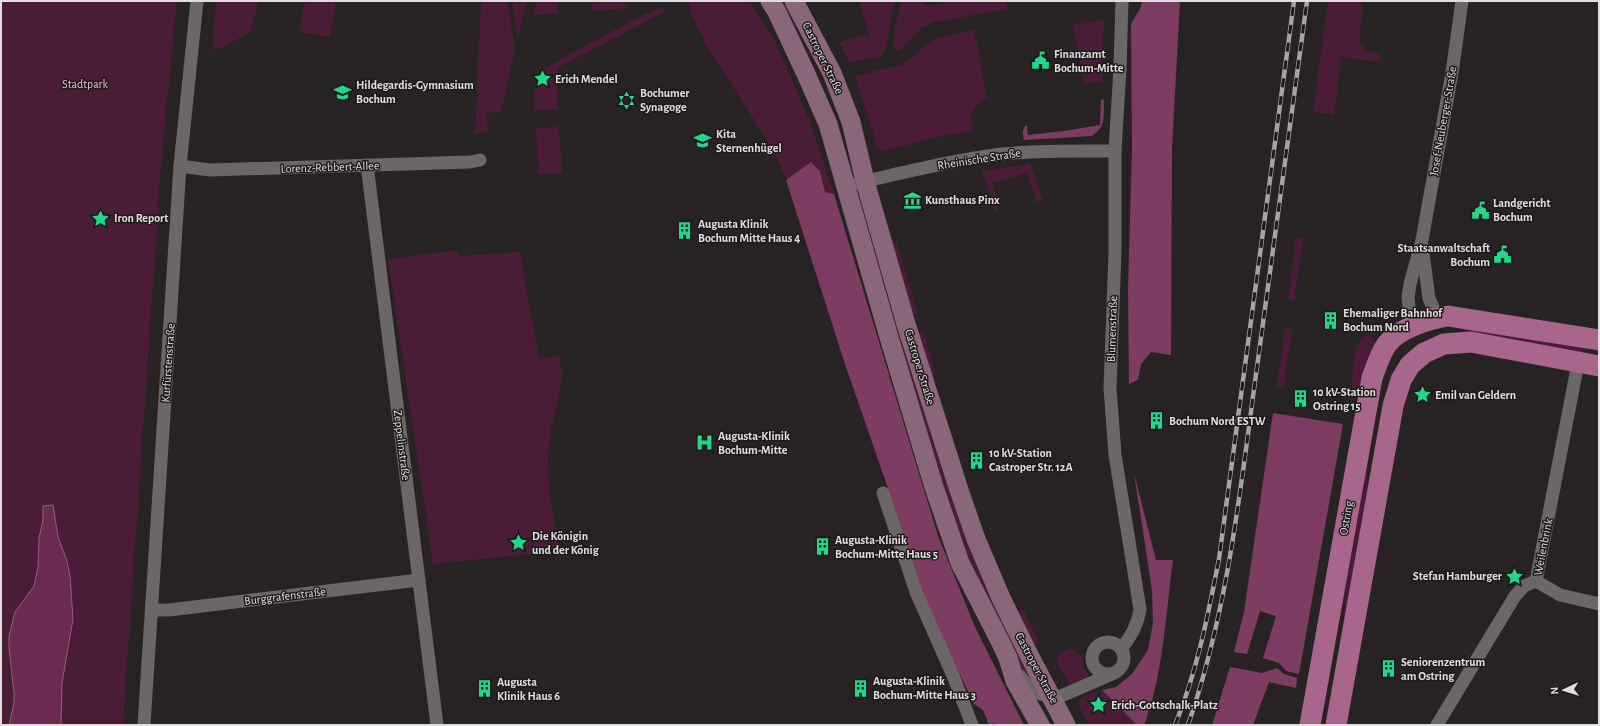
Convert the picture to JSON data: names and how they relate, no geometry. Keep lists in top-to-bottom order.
{
  "streets": {
    "main road": ["Castroper Straße", "Ostring"],
    "street": [
      "Josef-Neuberger-Straße",
      "Rheinische Straße",
      "Lorenz-Rebbert-Allee",
      "Blumenstraße",
      "Kurfürstenstraße",
      "Zeppelinstraße",
      "Weilenbrink",
      "Burggrafenstraße"
    ]
  },
  "crossings": [
    ["Castroper Straße", "Rheinische Straße"],
    ["Josef-Neuberger-Straße", "Ostring"],
    ["Rheinische Straße", "Blumenstraße"],
    ["Lorenz-Rebbert-Allee", "Kurfürstenstraße"],
    ["Lorenz-Rebbert-Allee", "Zeppelinstraße"],
    ["Kurfürstenstraße", "Burggrafenstraße"],
    ["Zeppelinstraße", "Burggrafenstraße"]
  ],
  "parks": ["Stadtpark"],
  "places": {
    "public building": ["Finanzamt Bochum-Mitte", "Landgericht Bochum", "Staatsanwaltschaft Bochum"],
    "place": [
      "Erich Mendel",
      "Iron Report",
      "Emil van Geldern",
      "Die Königin und der König",
      "Stefan Hamburger",
      "Erich-Gottschalk-Platz"
    ],
    "school or university": ["Hildegardis-Gymnasium Bochum", "Kita Sternenhügel"],
    "synagogue": ["Bochumer Synagoge"],
    "museum": ["Kunsthaus Pinx"],
    "building": [
      "Augusta Klinik Bochum Mitte Haus 4",
      "Ehemaliger Bahnhof Bochum Nord",
      "10 kV-Station Ostring 15",
      "Bochum Nord ESTW",
      "10 kV-Station Castroper Str. 12A",
      "Augusta-Klinik Bochum-Mitte Haus 5",
      "Seniorenzentrum am Ostring",
      "Augusta-Klinik Bochum-Mitte Haus 3",
      "Augusta Klinik Haus 6"
    ],
    "hospital": ["Augusta-Klinik Bochum-Mitte"]
  },
  "north": "left"
}
